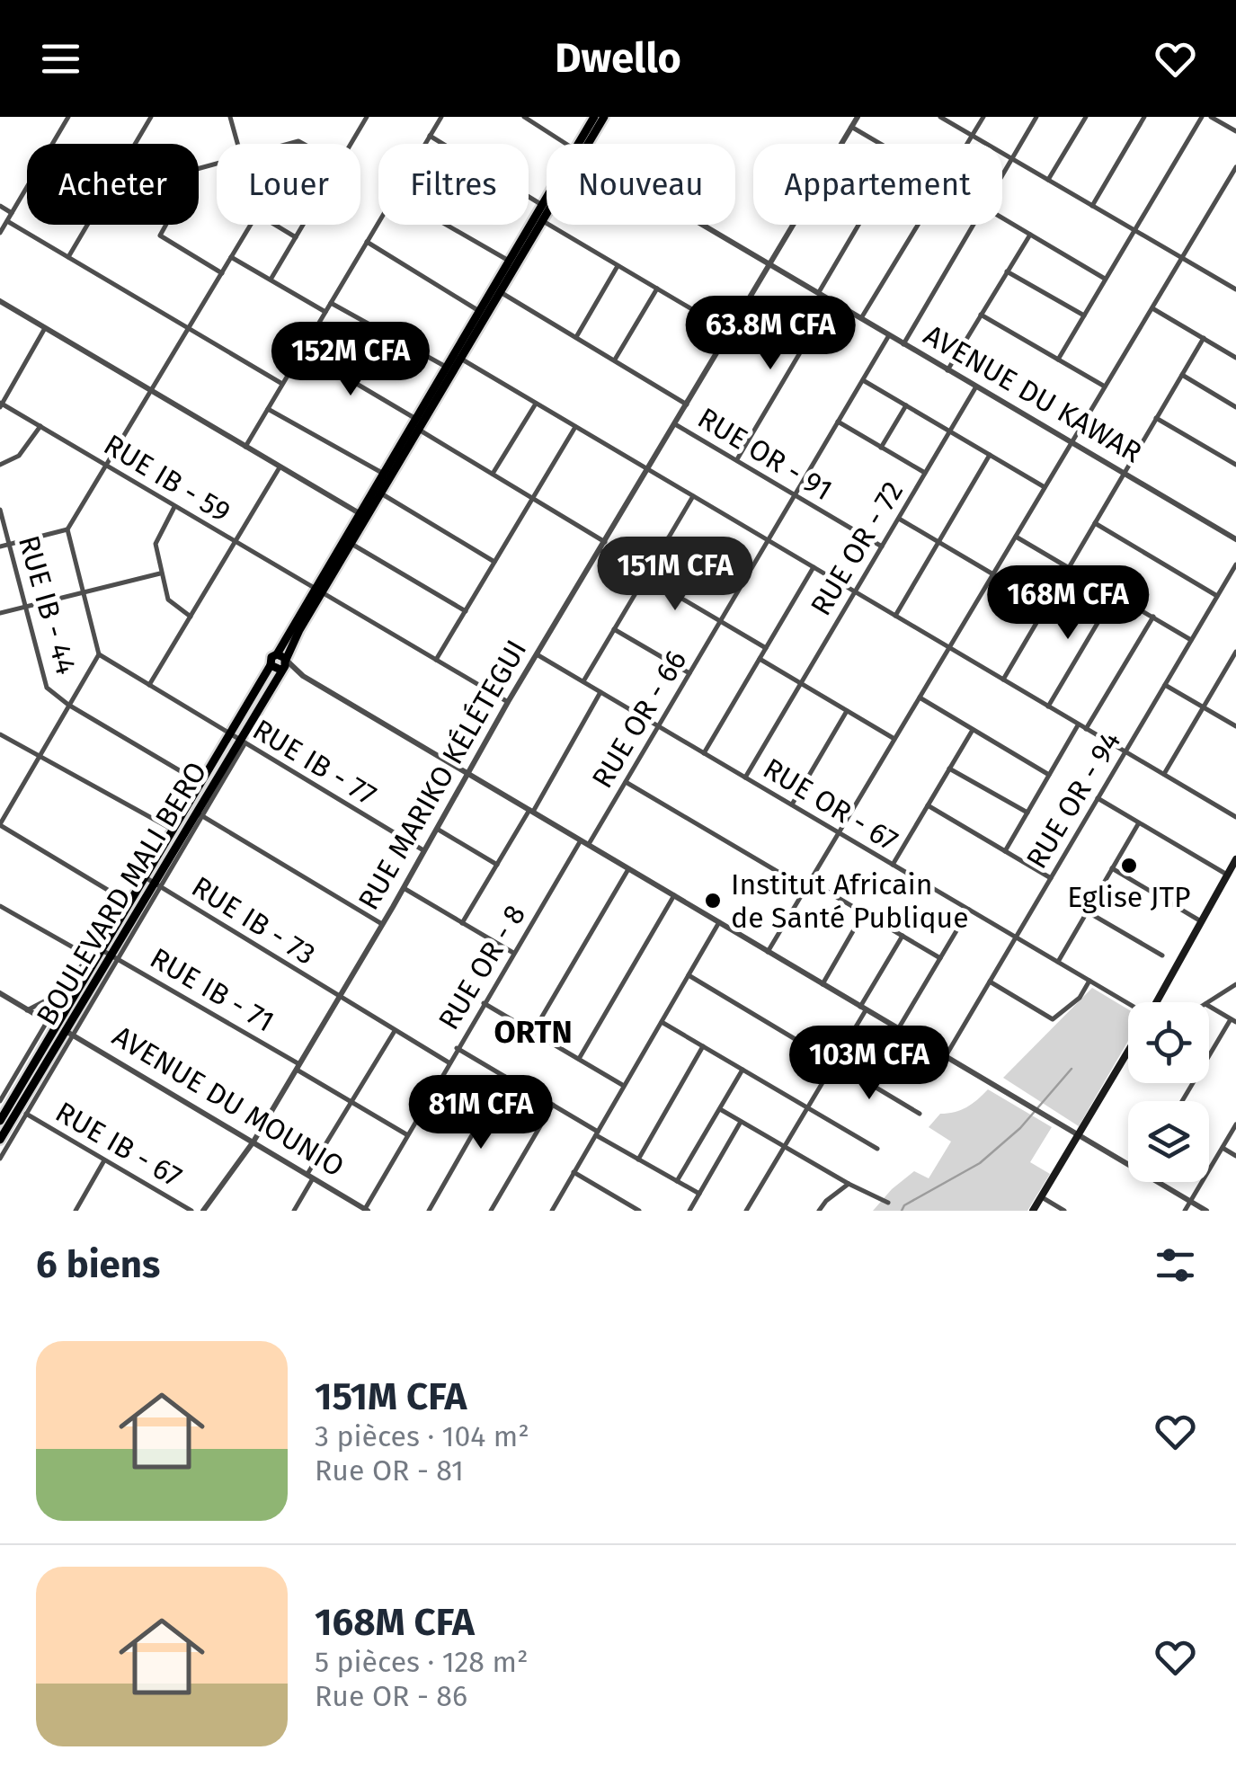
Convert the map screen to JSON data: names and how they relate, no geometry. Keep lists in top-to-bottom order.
{
  "streets": {
    "main road": ["BOULEVARD MALI BERO"],
    "street": [
      "AVENUE DU KAWAR",
      "RUE OR - 91",
      "RUE IB - 59",
      "RUE OR - 72",
      "RUE IB - 44",
      "RUE OR - 66",
      "RUE IB - 77",
      "RUE MARIKO KÉLÉTEGUI",
      "RUE OR - 94",
      "RUE OR - 67",
      "RUE IB - 73",
      "RUE OR - 8",
      "RUE IB - 71",
      "AVENUE DU MOUNIO",
      "RUE IB - 67"
    ]
  },
  "crossings": [
    ["AVENUE DU KAWAR", "RUE OR - 72"],
    ["AVENUE DU KAWAR", "RUE OR - 66"],
    ["AVENUE DU KAWAR", "RUE MARIKO KÉLÉTEGUI"],
    ["RUE OR - 91", "RUE OR - 72"],
    ["RUE OR - 91", "RUE OR - 66"],
    ["RUE OR - 91", "RUE MARIKO KÉLÉTEGUI"],
    ["RUE IB - 59", "RUE MARIKO KÉLÉTEGUI"],
    ["RUE OR - 72", "RUE OR - 67"],
    ["RUE OR - 66", "RUE OR - 67"],
    ["RUE IB - 77", "RUE MARIKO KÉLÉTEGUI"],
    ["RUE IB - 77", "BOULEVARD MALI BERO"],
    ["RUE MARIKO KÉLÉTEGUI", "RUE OR - 67"],
    ["RUE MARIKO KÉLÉTEGUI", "RUE IB - 73"],
    ["RUE MARIKO KÉLÉTEGUI", "RUE IB - 71"],
    ["RUE MARIKO KÉLÉTEGUI", "AVENUE DU MOUNIO"],
    ["RUE OR - 94", "RUE OR - 67"],
    ["BOULEVARD MALI BERO", "RUE IB - 73"],
    ["BOULEVARD MALI BERO", "RUE IB - 71"],
    ["BOULEVARD MALI BERO", "AVENUE DU MOUNIO"],
    ["BOULEVARD MALI BERO", "RUE IB - 67"],
    ["RUE IB - 73", "RUE OR - 8"],
    ["RUE OR - 8", "RUE IB - 71"],
    ["RUE OR - 8", "AVENUE DU MOUNIO"]
  ],
  "districts": ["ORTN"],
  "places": ["Eglise JTP", "Institut Africain de Santé Publique"],
  "page": {
    "header": "Dwello",
    "chip": [
      "Acheter",
      "Louer",
      "Filtres",
      "Nouveau",
      "Appartement"
    ],
    "price": [
      "63.8M CFA",
      "152M CFA",
      "151M CFA",
      "168M CFA",
      "103M CFA",
      "81M CFA"
    ],
    "heading": "6 biens",
    "list": [
      {
        "name": "151M CFA",
        "note": "3 pièces · 104 m² · Rue OR - 81"
      },
      {
        "name": "168M CFA",
        "note": "5 pièces · 128 m² · Rue OR - 86"
      }
    ]
  }
}
